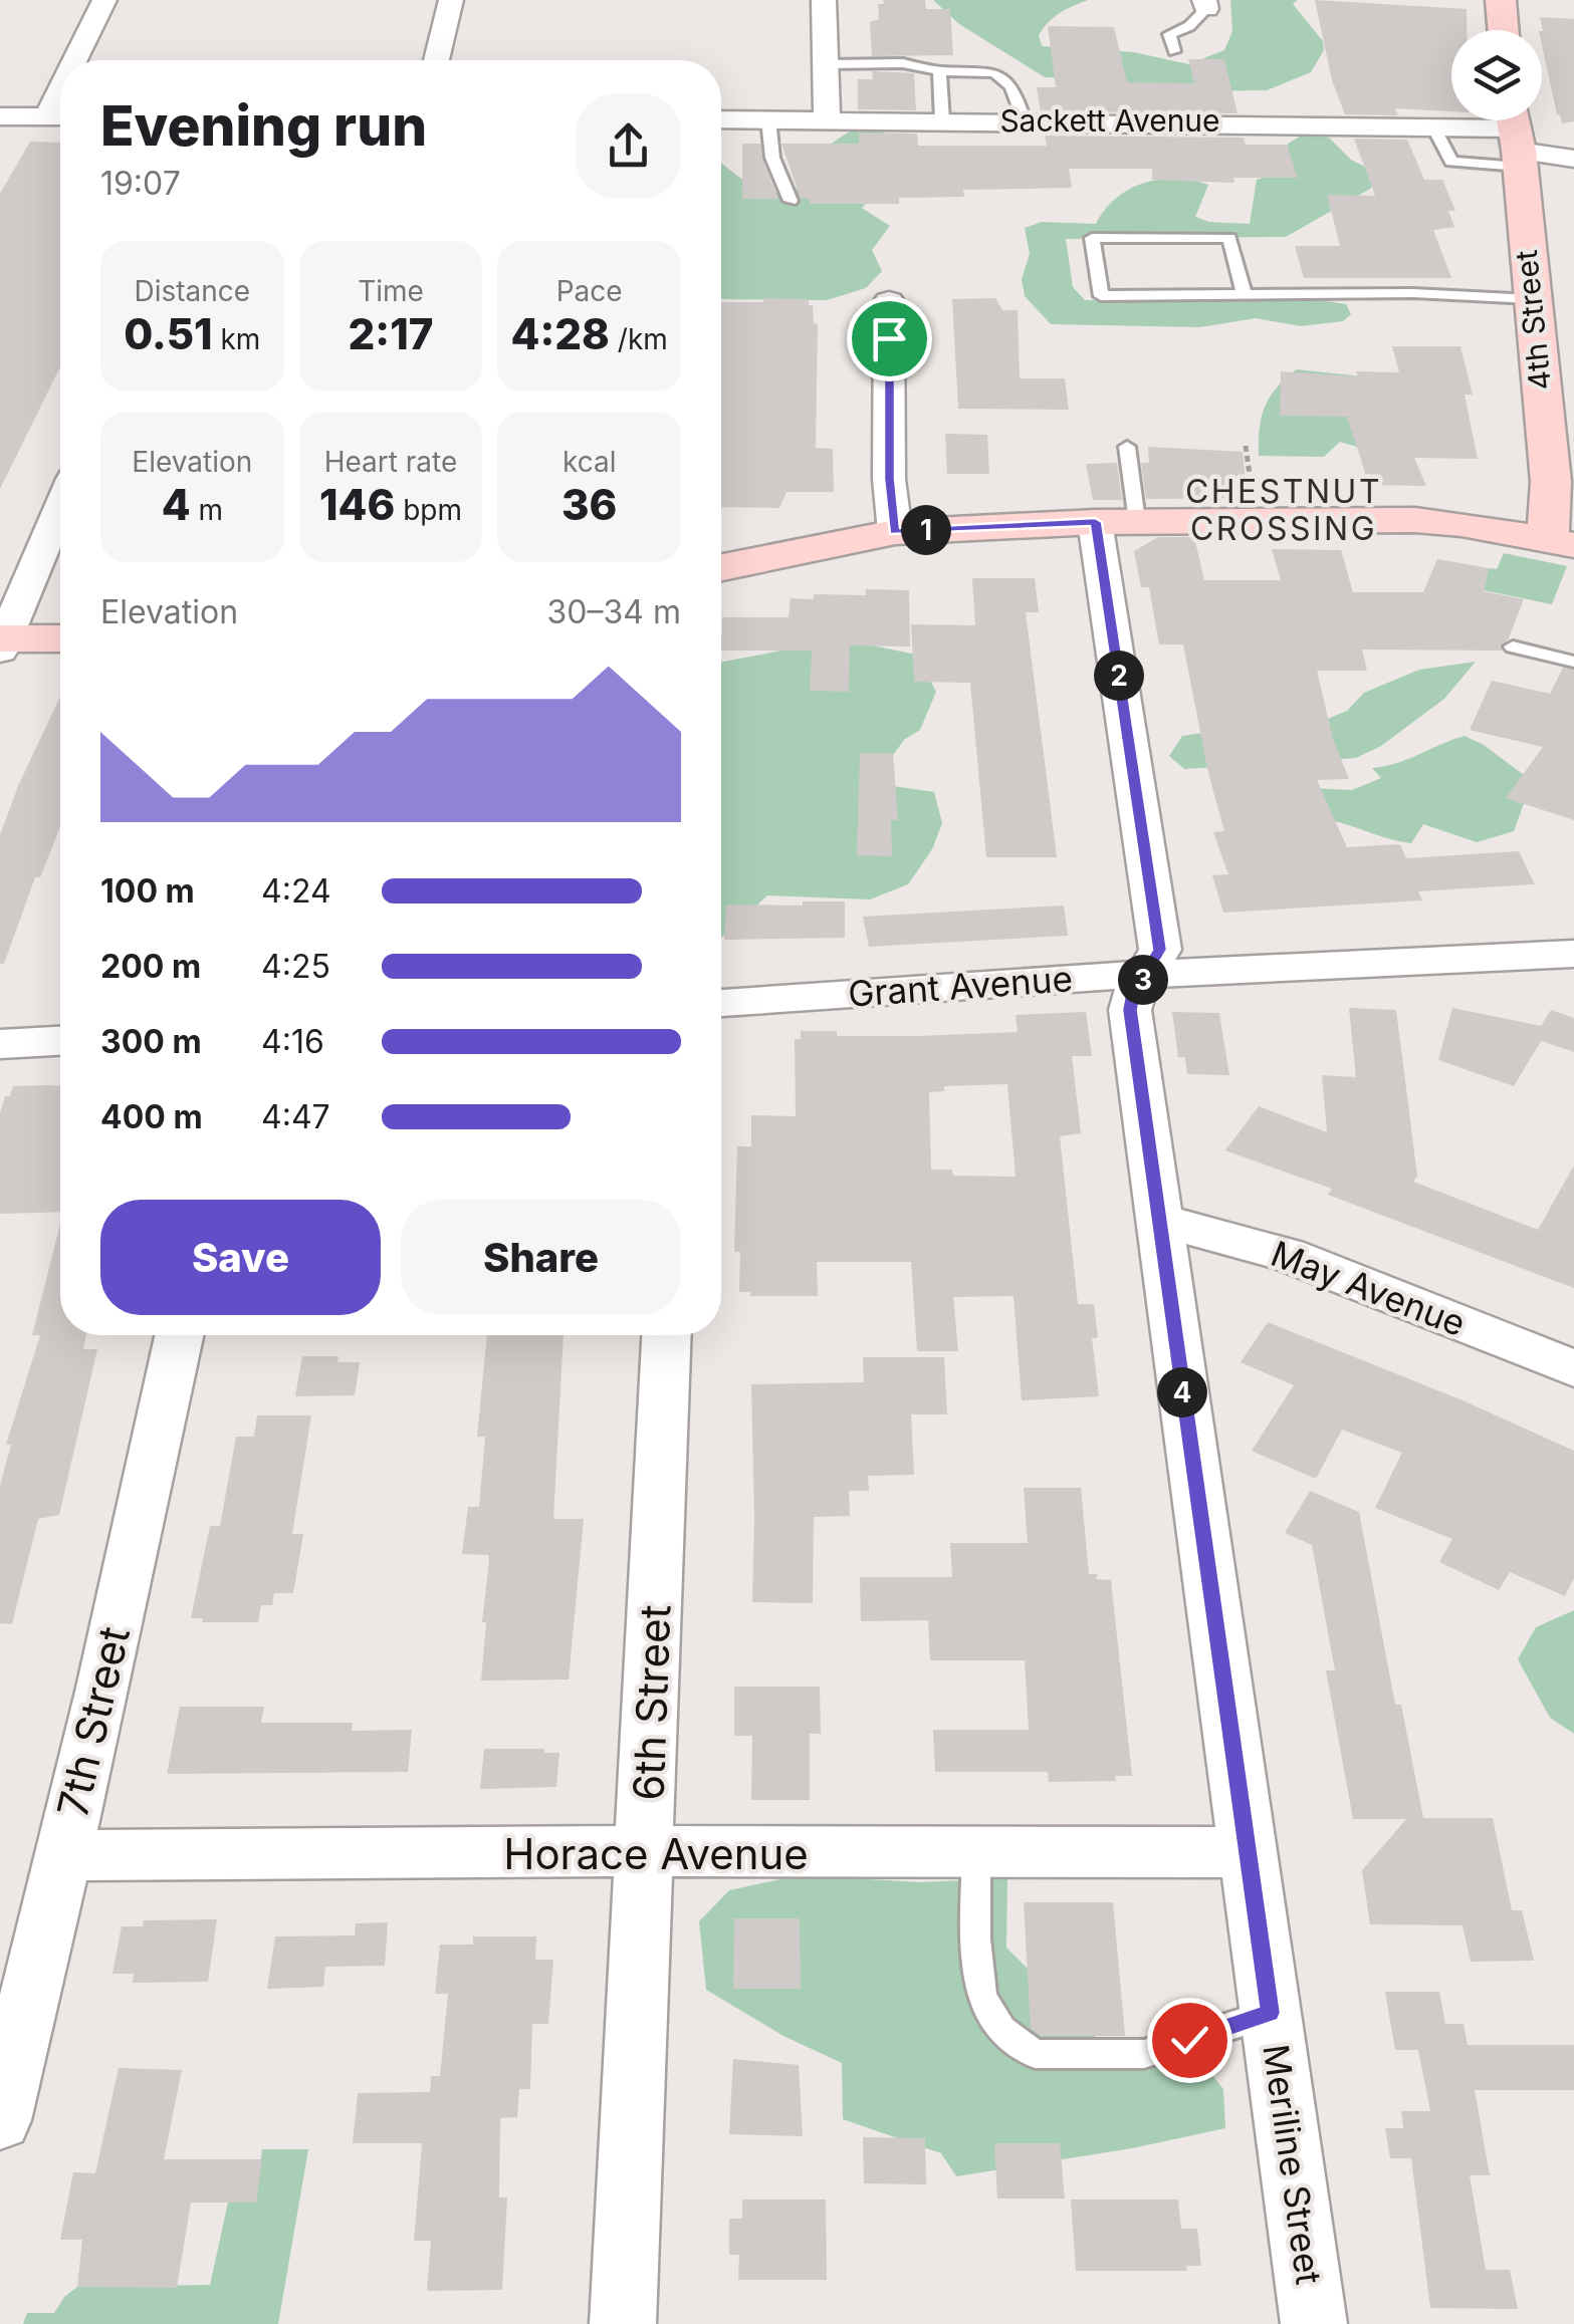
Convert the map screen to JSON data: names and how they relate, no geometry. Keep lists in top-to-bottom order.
{
  "streets": {
    "street": [
      "Sackett Avenue",
      "4th Street",
      "Grant Avenue",
      "May Avenue",
      "6th Street",
      "7th Street",
      "Horace Avenue",
      "Meriline Street"
    ]
  },
  "crossings": [
    ["Sackett Avenue", "4th Street"],
    ["Grant Avenue", "Meriline Street"],
    ["May Avenue", "Meriline Street"],
    ["6th Street", "Horace Avenue"],
    ["7th Street", "Horace Avenue"],
    ["Horace Avenue", "Meriline Street"]
  ],
  "districts": ["CHESTNUT CROSSING"],
  "page": {
    "heading": ["Evening run", "19:07"],
    "stats": [
      ["Distance", "0.51 km"],
      ["Time", "2:17"],
      ["Pace", "4:28 /km"],
      ["Elevation", "4 m"],
      ["Heart rate", "146 bpm"],
      ["kcal", "36"]
    ],
    "pins": [
      "1",
      "2",
      "3",
      "4"
    ],
    "chart": ["Elevation", "30–34 m"],
    "list": [
      {
        "name": "100 m",
        "note": "4:24"
      },
      {
        "name": "200 m",
        "note": "4:25"
      },
      {
        "name": "300 m",
        "note": "4:16"
      },
      {
        "name": "400 m",
        "note": "4:47"
      }
    ],
    "buttons": ["Save", "Share"]
  }
}
